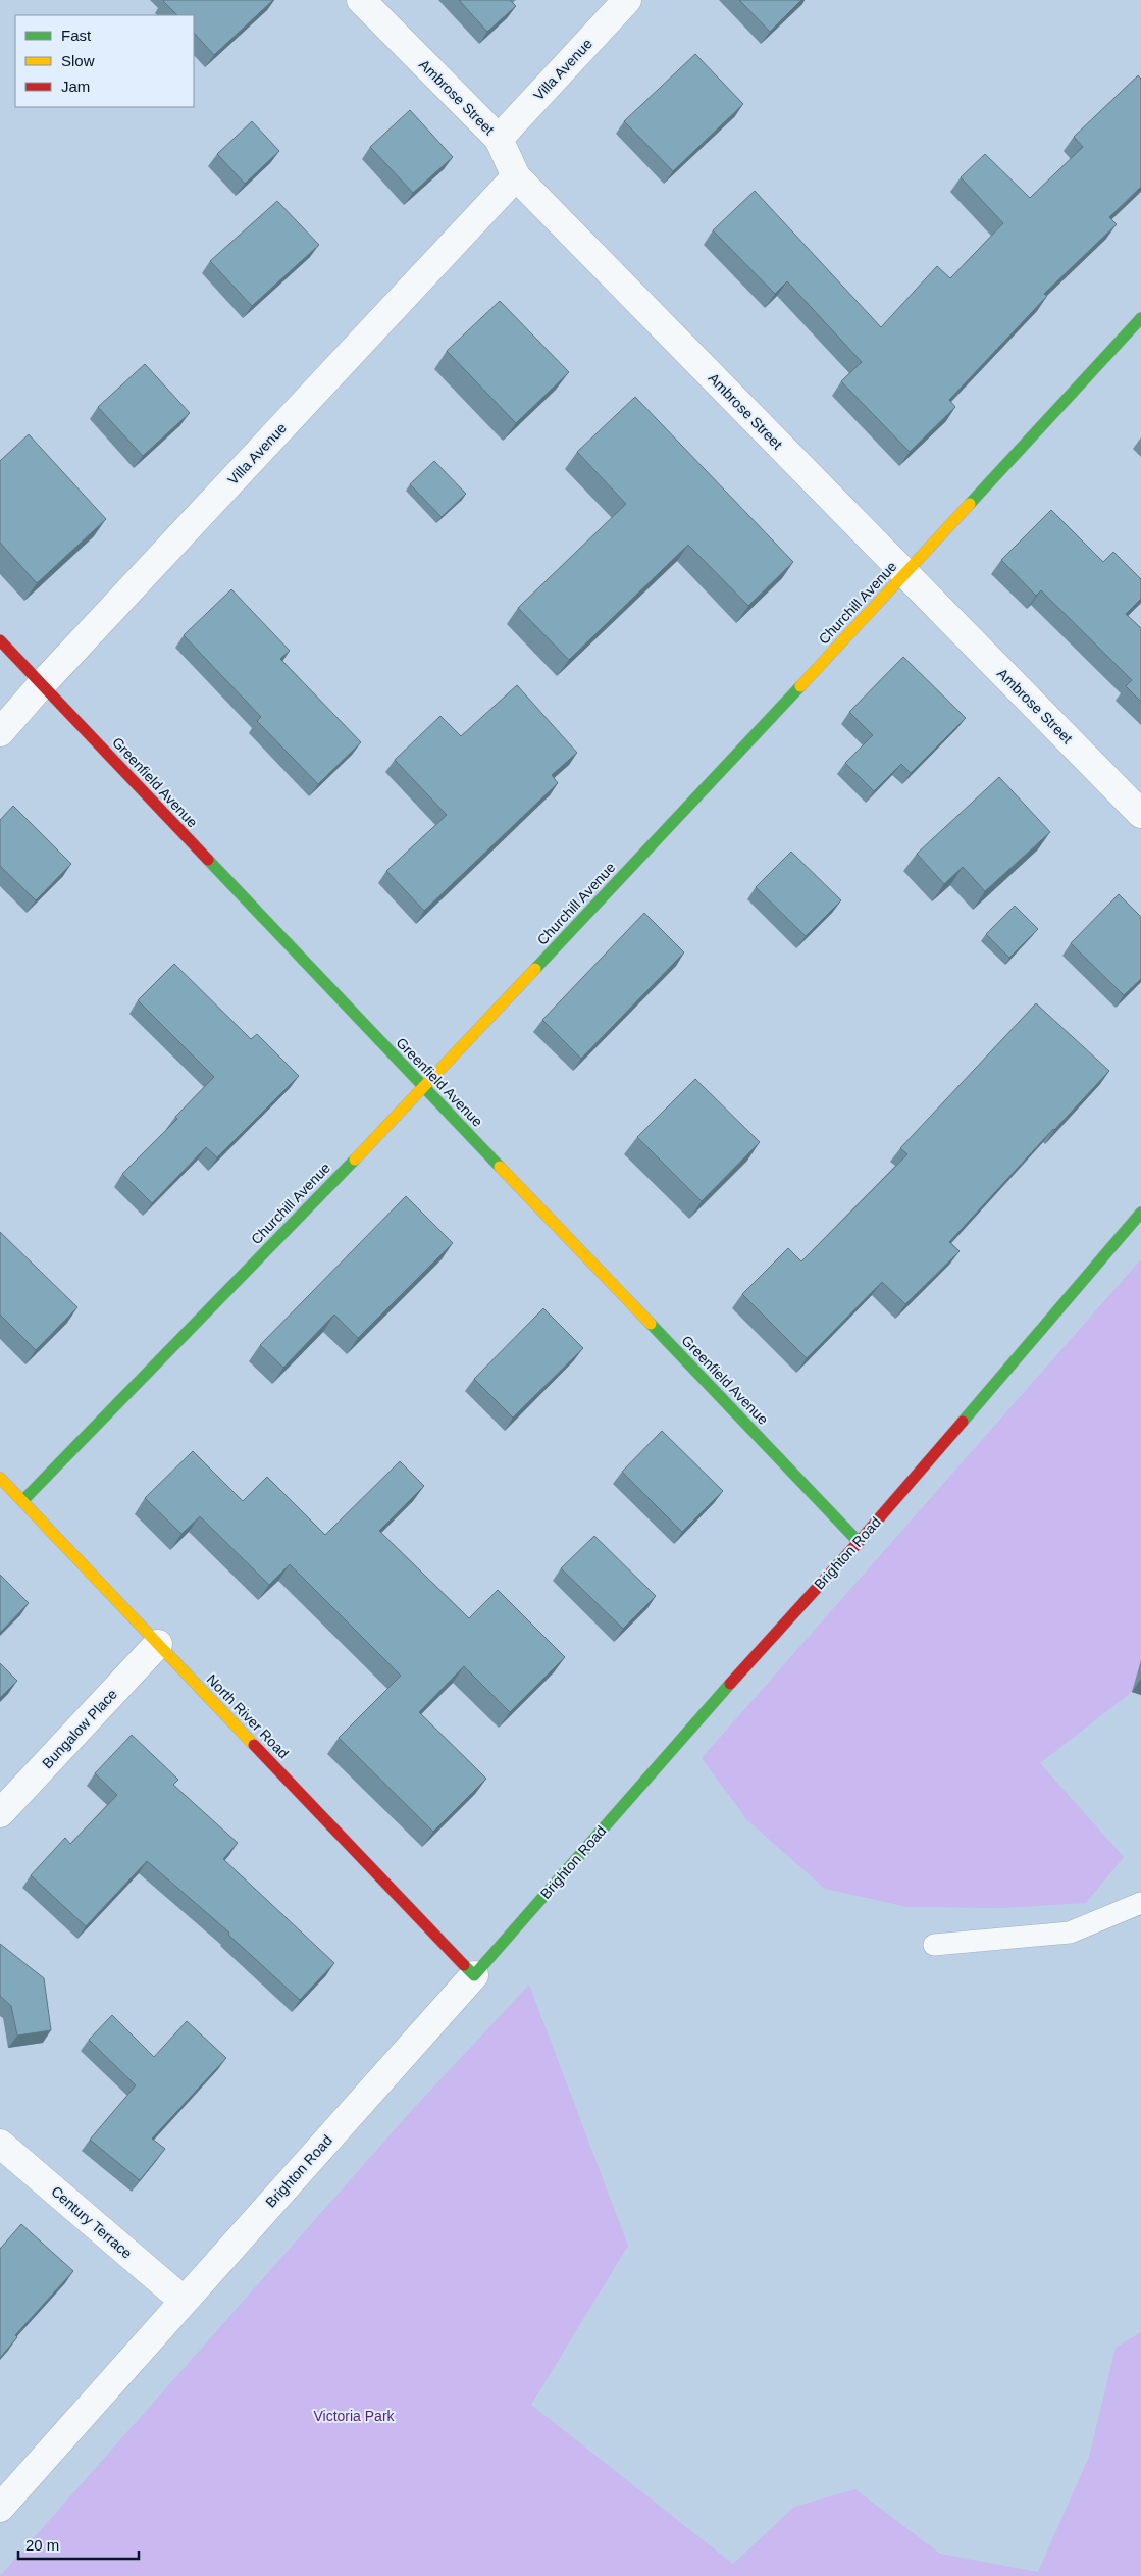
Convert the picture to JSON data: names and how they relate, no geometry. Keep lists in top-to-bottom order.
{
  "streets": {
    "street": [
      "Villa Avenue",
      "Ambrose Street",
      "Churchill Avenue",
      "Greenfield Avenue",
      "Brighton Road",
      "North River Road",
      "Bungalow Place",
      "Century Terrace"
    ]
  },
  "crossings": [
    ["Villa Avenue", "Ambrose Street"],
    ["Villa Avenue", "Greenfield Avenue"],
    ["Ambrose Street", "Churchill Avenue"],
    ["Churchill Avenue", "Greenfield Avenue"],
    ["Churchill Avenue", "North River Road"],
    ["Greenfield Avenue", "Brighton Road"],
    ["Brighton Road", "North River Road"],
    ["Brighton Road", "Century Terrace"],
    ["North River Road", "Bungalow Place"]
  ],
  "parks": ["Victoria Park"],
  "legend": ["Fast", "Slow", "Jam"],
  "scale_bar": "20 m"
}
